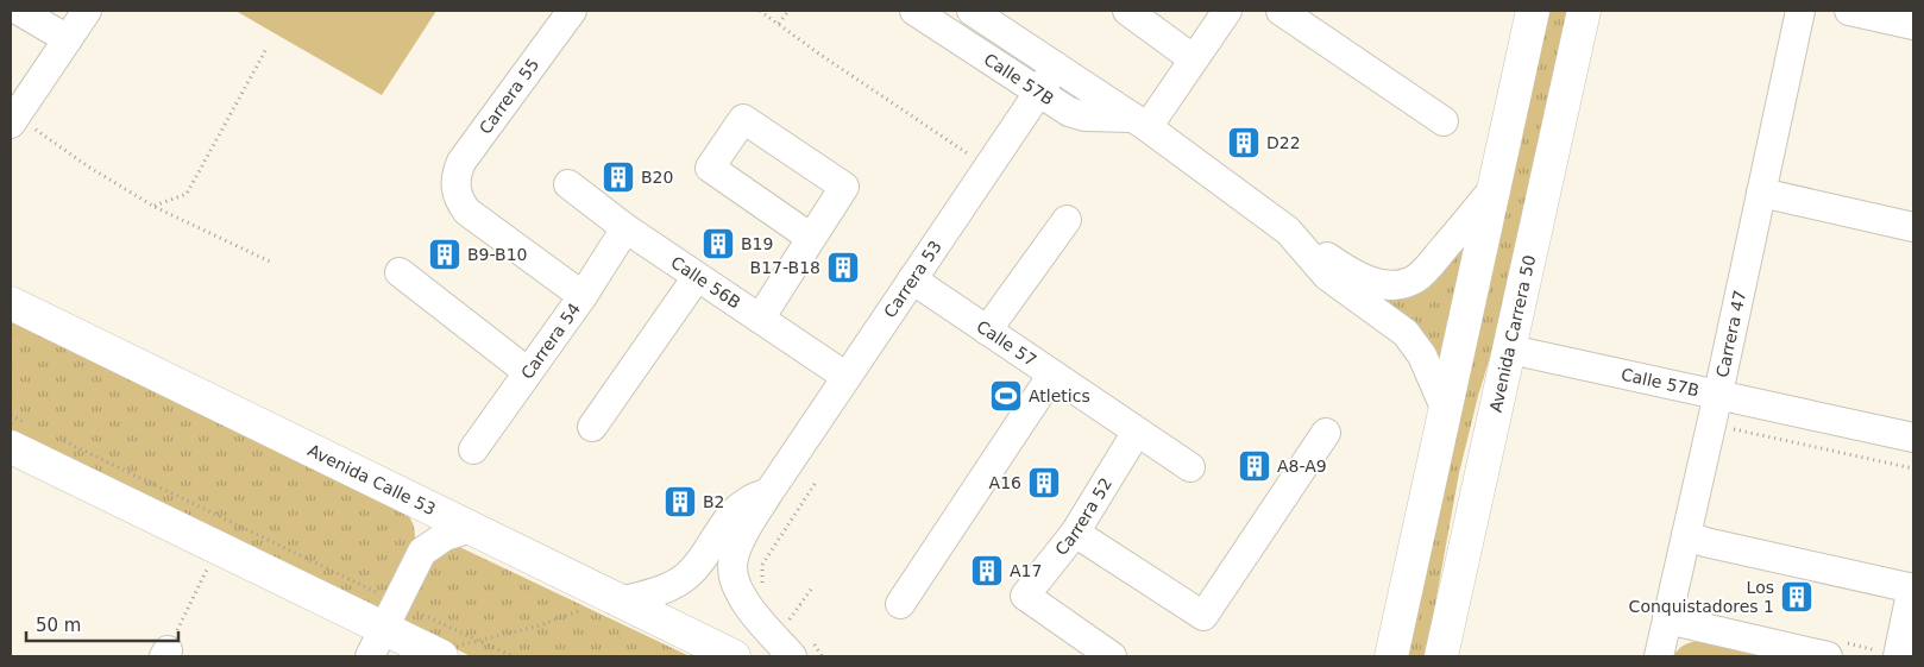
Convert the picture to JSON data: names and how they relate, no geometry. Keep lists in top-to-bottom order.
{
  "streets": {
    "main road": ["Avenida Carrera 50", "Avenida Calle 53"],
    "street": [
      "Calle 57B",
      "Carrera 55",
      "Carrera 53",
      "Calle 56B",
      "Carrera 47",
      "Carrera 54",
      "Calle 57",
      "Carrera 52"
    ]
  },
  "crossings": [
    ["Calle 57B", "Carrera 53"],
    ["Calle 57B", "Avenida Carrera 50"],
    ["Calle 57B", "Carrera 47"],
    ["Carrera 55", "Carrera 54"],
    ["Carrera 53", "Calle 56B"],
    ["Carrera 53", "Calle 57"],
    ["Calle 56B", "Carrera 54"],
    ["Calle 57", "Carrera 52"]
  ],
  "places": {
    "building": [
      "D22",
      "B20",
      "B19",
      "B9-B10",
      "B17-B18",
      "A8-A9",
      "A16",
      "B2",
      "A17",
      "Los Conquistadores 1"
    ],
    "sports": ["Atletics"]
  },
  "scale_bar": "50 m"
}
